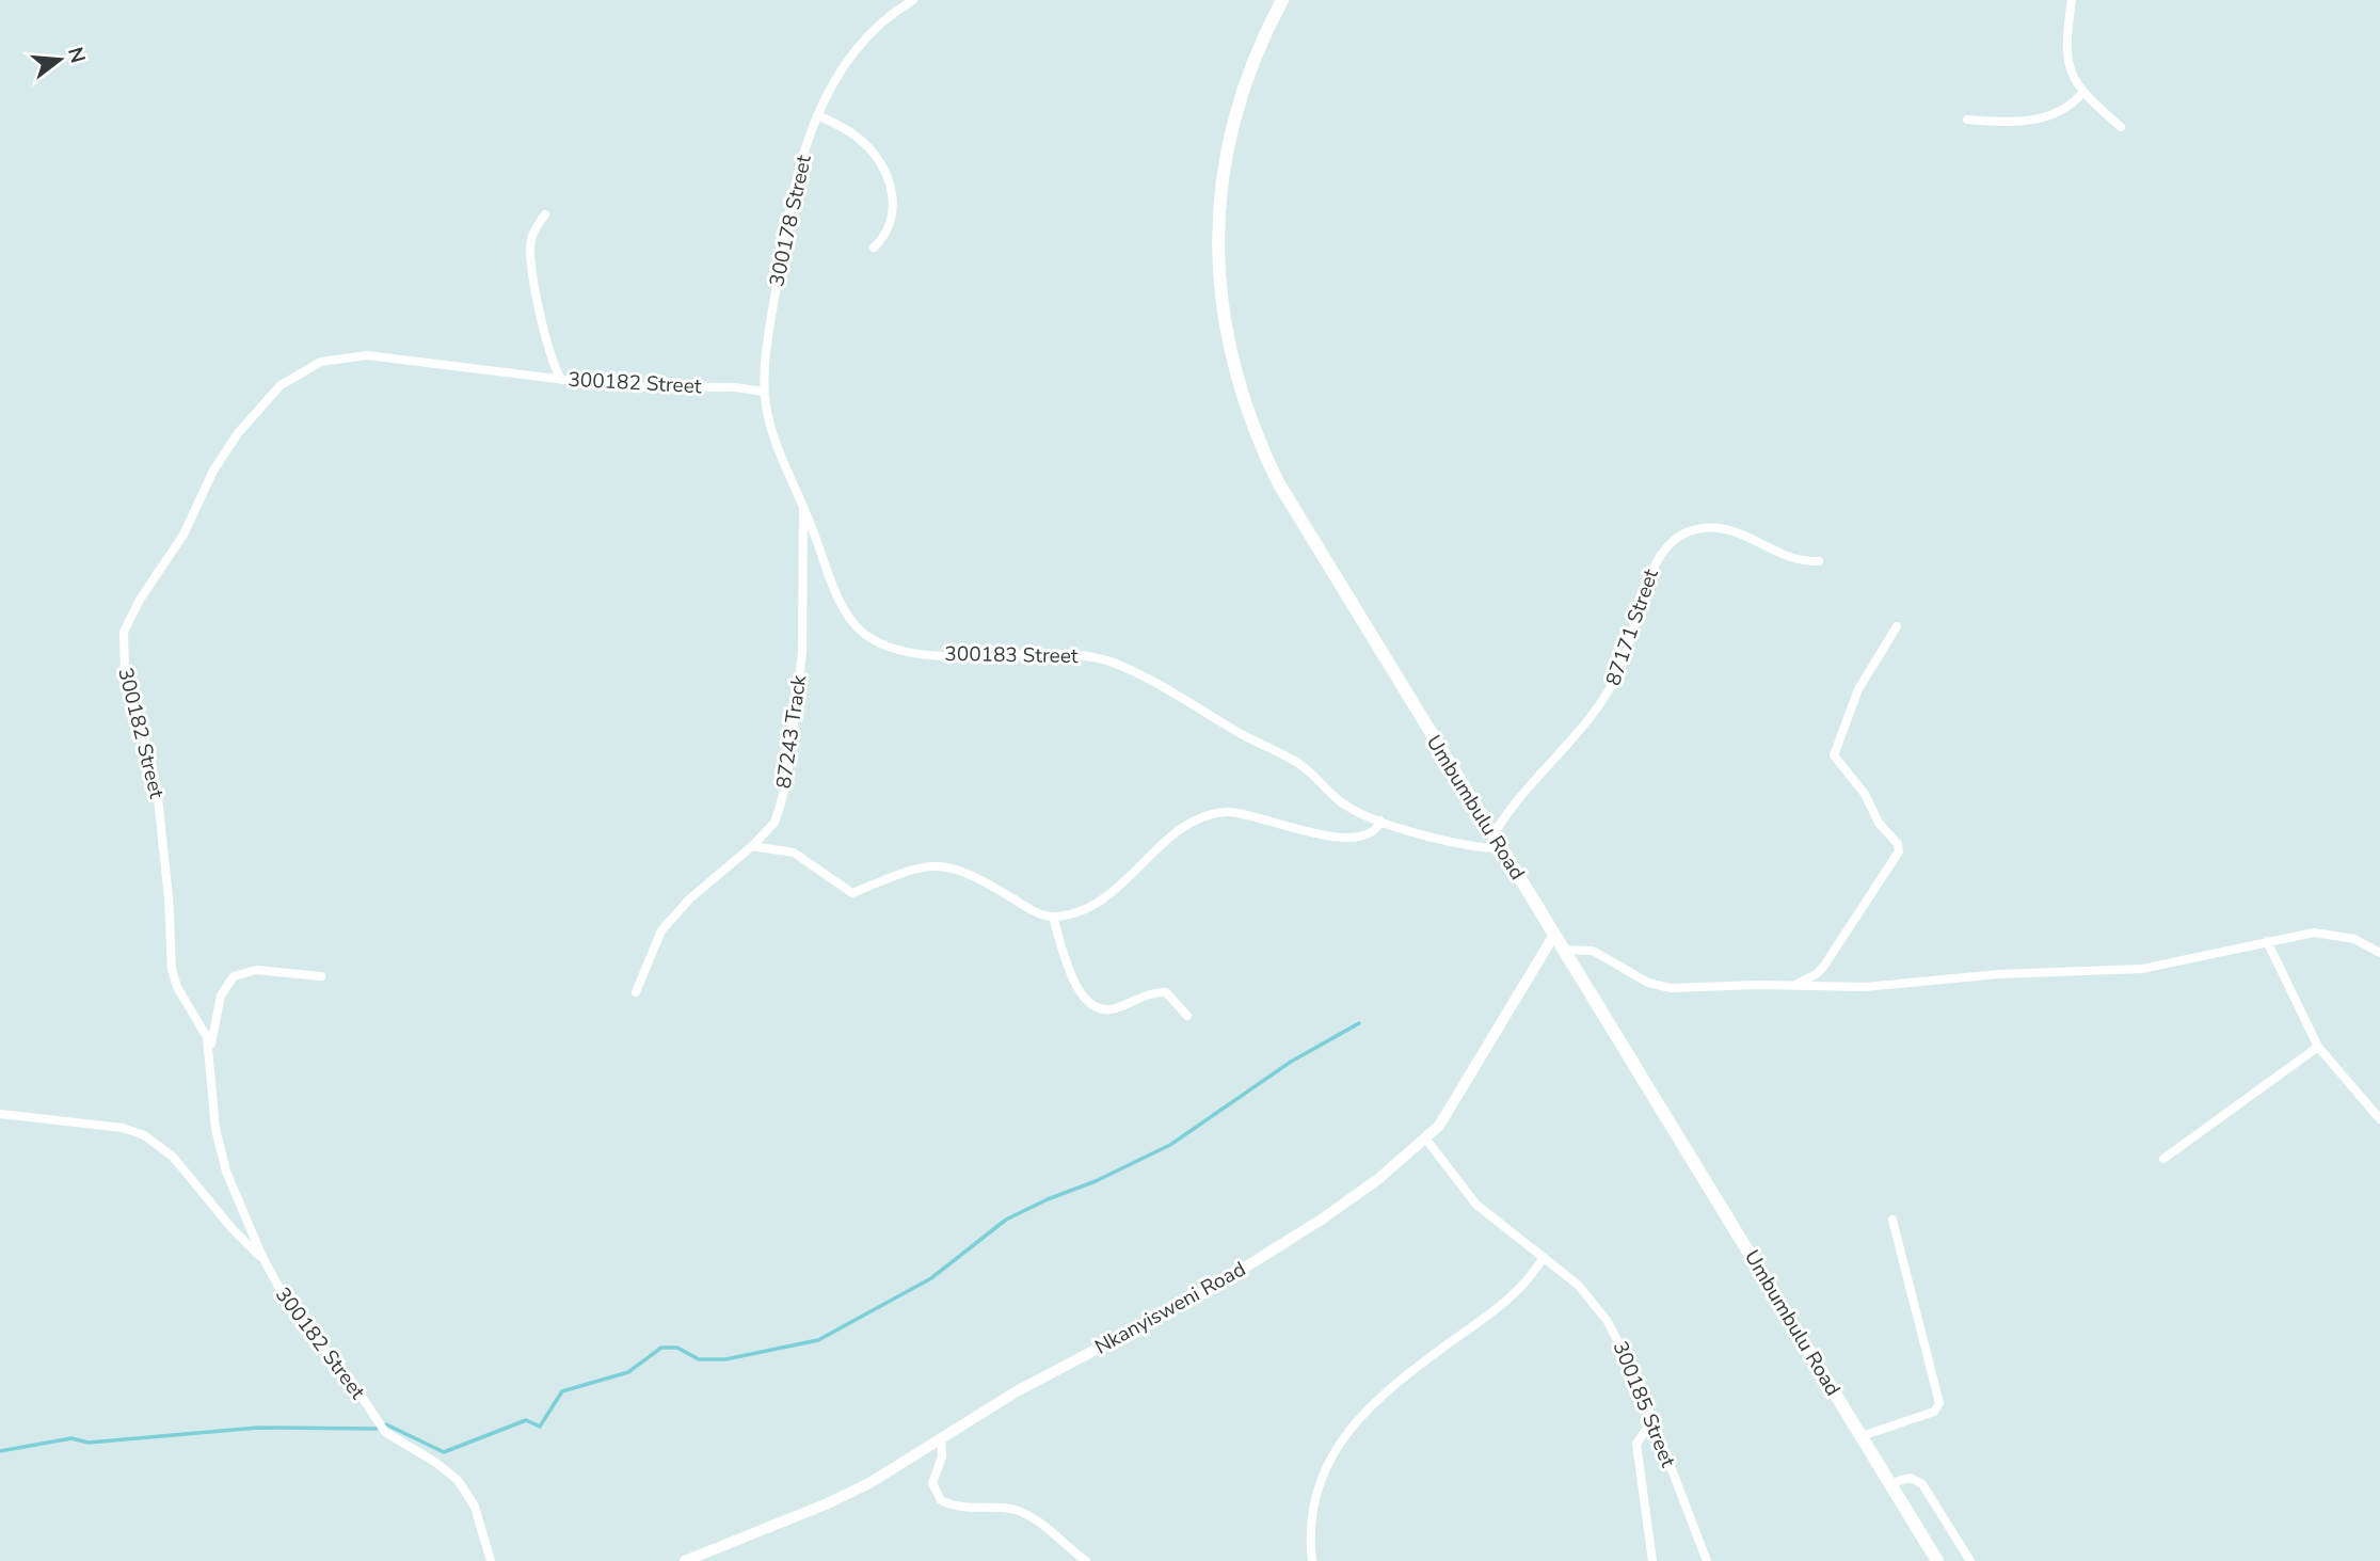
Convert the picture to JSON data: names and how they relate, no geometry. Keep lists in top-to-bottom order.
{
  "streets": {
    "main road": ["Umbumbulu Road"],
    "street": [
      "300178 Street",
      "300182 Street",
      "87171 Street",
      "300183 Street",
      "87243 Track",
      "Nkanyisweni Road",
      "300185 Street"
    ]
  },
  "crossings": [
    ["300178 Street", "300182 Street"],
    ["300178 Street", "300183 Street"],
    ["300182 Street", "300183 Street"],
    ["87171 Street", "Umbumbulu Road"],
    ["300183 Street", "87243 Track"],
    ["Umbumbulu Road", "Nkanyisweni Road"],
    ["Nkanyisweni Road", "300185 Street"]
  ],
  "north": "right"
}
